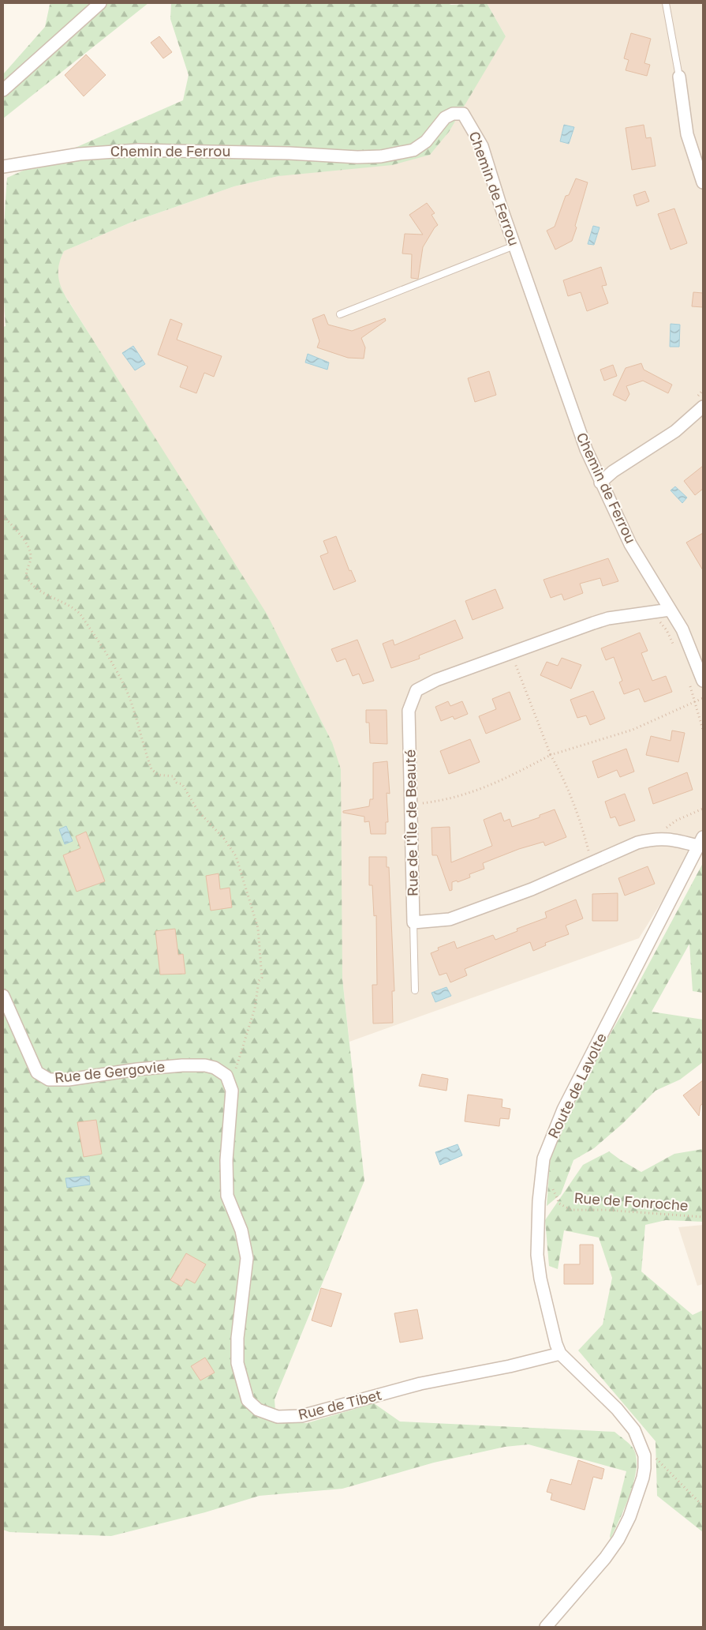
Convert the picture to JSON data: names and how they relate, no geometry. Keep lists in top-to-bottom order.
{
  "streets": {
    "street": [
      "Chemin de Ferrou",
      "Rue de l'Île de Beauté",
      "Rue de Gergovie",
      "Route de Lavolte",
      "Rue de Tibet"
    ],
    "path": ["Rue de Fonroche"]
  },
  "crossings": [
    ["Chemin de Ferrou", "Rue de l'Île de Beauté"],
    ["Rue de Gergovie", "Rue de Tibet"],
    ["Route de Lavolte", "Rue de Tibet"]
  ]
}
